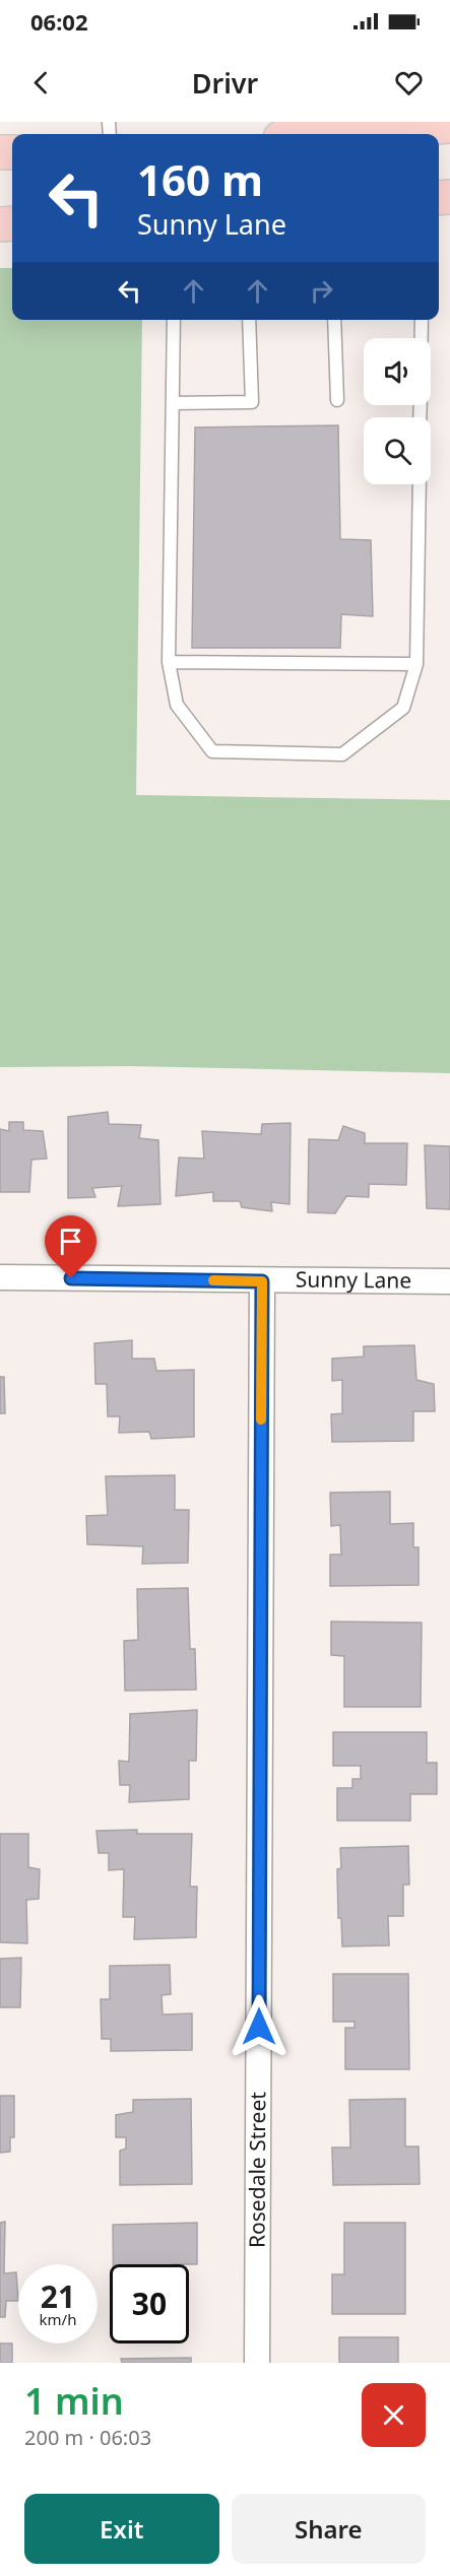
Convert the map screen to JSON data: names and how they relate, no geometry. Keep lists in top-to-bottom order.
{
  "streets": {
    "street": ["Sunny Lane", "Rosedale Street"]
  },
  "crossings": [
    ["Sunny Lane", "Rosedale Street"]
  ],
  "page": {
    "status": "06:02",
    "header": "Drivr",
    "turn": ["160 m", "Sunny Lane"],
    "speed": "21 km/h",
    "limit": "30",
    "heading": ["1 min", "200 m · 06:03"],
    "buttons": ["Exit", "Share"]
  }
}
